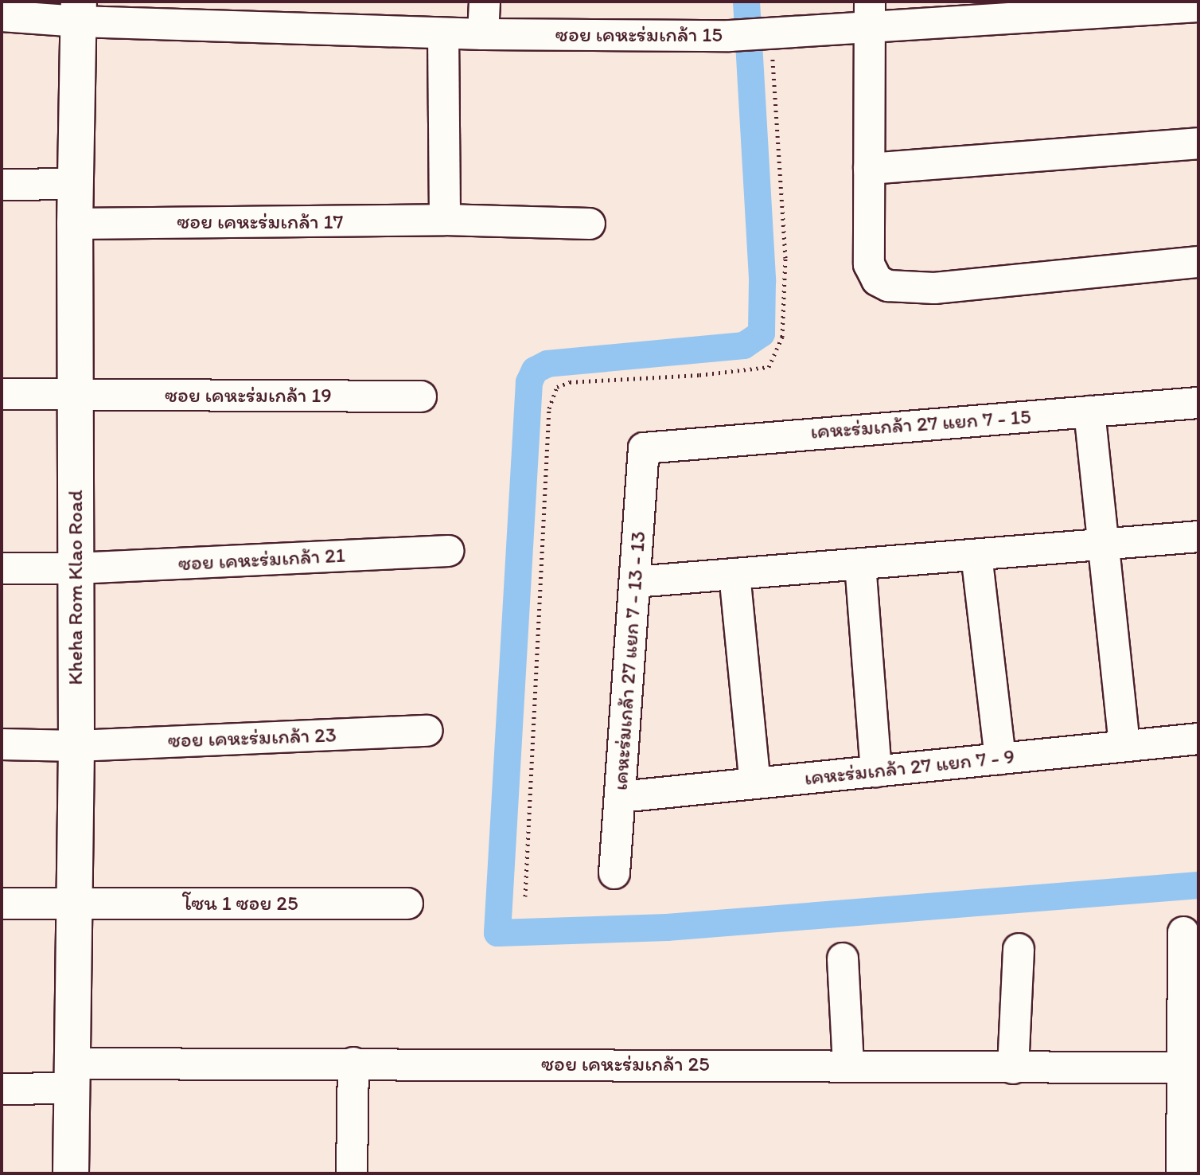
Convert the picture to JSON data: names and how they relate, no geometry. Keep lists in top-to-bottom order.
{
  "streets": {
    "street": [
      "ซอย เคหะร่มเกล้า 15",
      "ซอย เคหะร่มเกล้า 17",
      "ซอย เคหะร่มเกล้า 19",
      "เคหะร่มเกล้า 27 แยก 7 - 15",
      "ซอย เคหะร่มเกล้า 21",
      "Kheha Rom Klao Road",
      "เคหะร่มเกล้า 27 แยก 7 - 13 - 13",
      "ซอย เคหะร่มเกล้า 23",
      "เคหะร่มเกล้า 27 แยก 7 - 9",
      "โซน 1 ซอย 25",
      "ซอย เคหะร่มเกล้า 25"
    ]
  },
  "crossings": [
    ["ซอย เคหะร่มเกล้า 15", "Kheha Rom Klao Road"],
    ["ซอย เคหะร่มเกล้า 17", "Kheha Rom Klao Road"],
    ["ซอย เคหะร่มเกล้า 19", "Kheha Rom Klao Road"],
    ["เคหะร่มเกล้า 27 แยก 7 - 15", "เคหะร่มเกล้า 27 แยก 7 - 13 - 13"],
    ["ซอย เคหะร่มเกล้า 21", "Kheha Rom Klao Road"],
    ["Kheha Rom Klao Road", "ซอย เคหะร่มเกล้า 23"],
    ["Kheha Rom Klao Road", "โซน 1 ซอย 25"],
    ["Kheha Rom Klao Road", "ซอย เคหะร่มเกล้า 25"],
    ["เคหะร่มเกล้า 27 แยก 7 - 13 - 13", "เคหะร่มเกล้า 27 แยก 7 - 9"]
  ]
}
